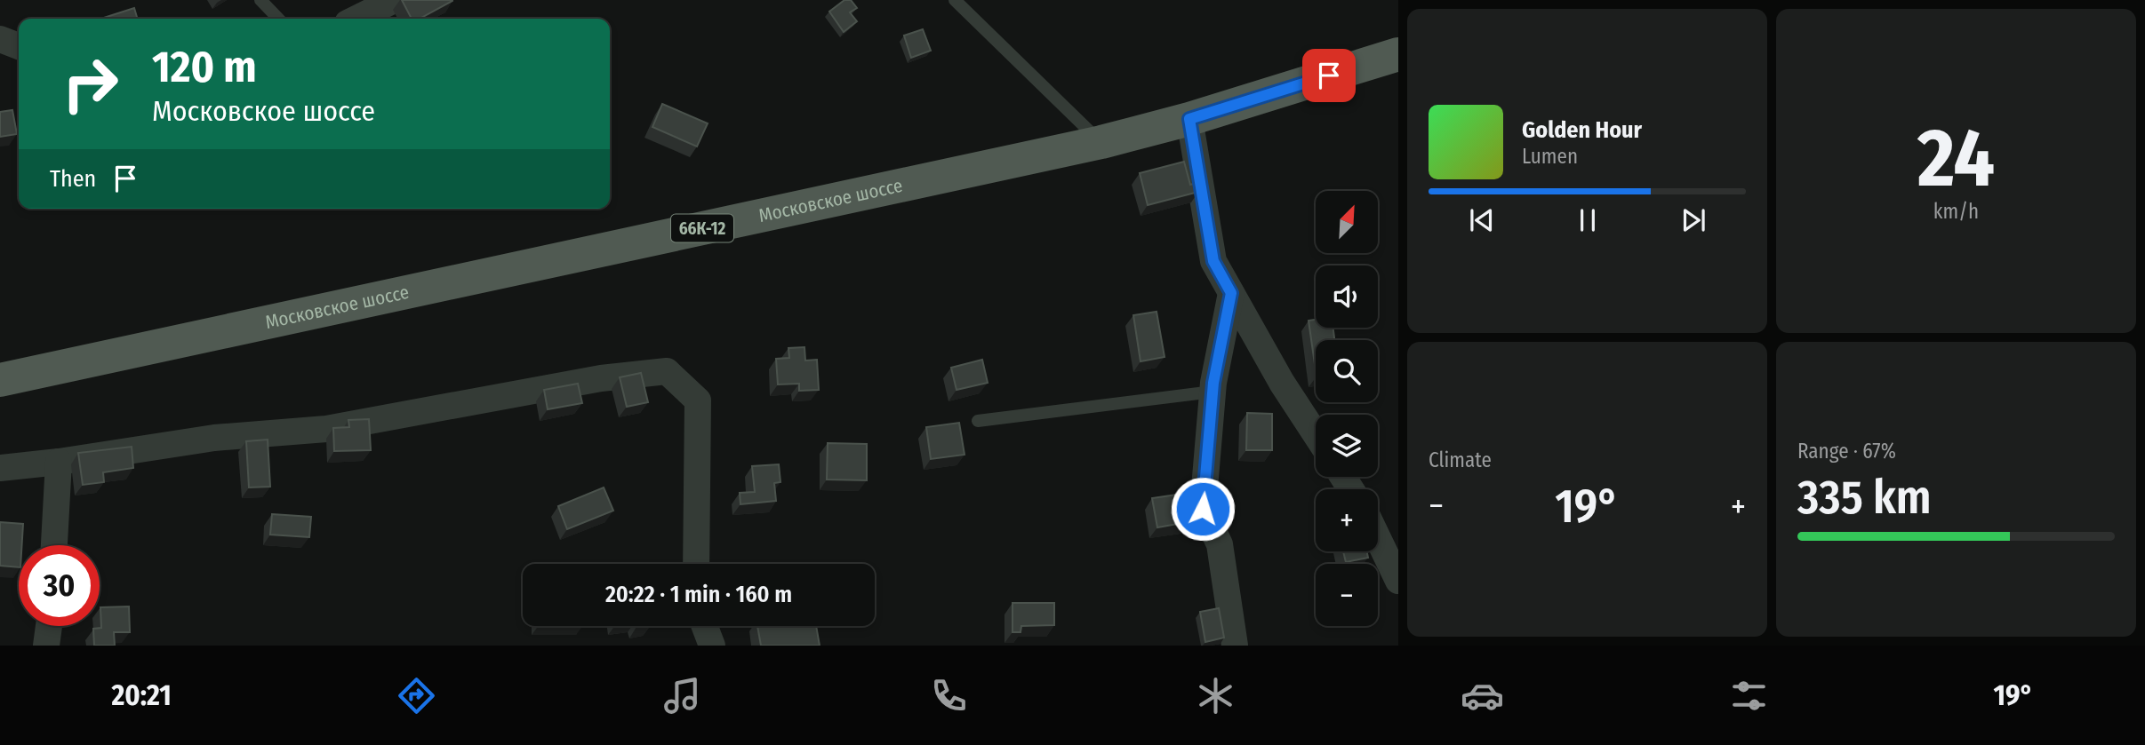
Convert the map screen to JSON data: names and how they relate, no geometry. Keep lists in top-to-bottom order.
{
  "streets": {
    "main road": ["Московское шоссе", "66К-12"]
  },
  "north": "top right",
  "page": {
    "tile": [
      ["24", "km/h"],
      "Climate",
      ["Range · 67%", "335 km"]
    ],
    "turn": ["120 m", "Московское шоссе"],
    "song": ["Golden Hour", "Lumen"],
    "then": "Then",
    "map_buttons": ["+", "−"],
    "heat": ["−", "19°", "+"],
    "limit": "30",
    "trip": "20:22 · 1 min · 160 m",
    "tabs": ["20:21", "19°"]
  }
}
